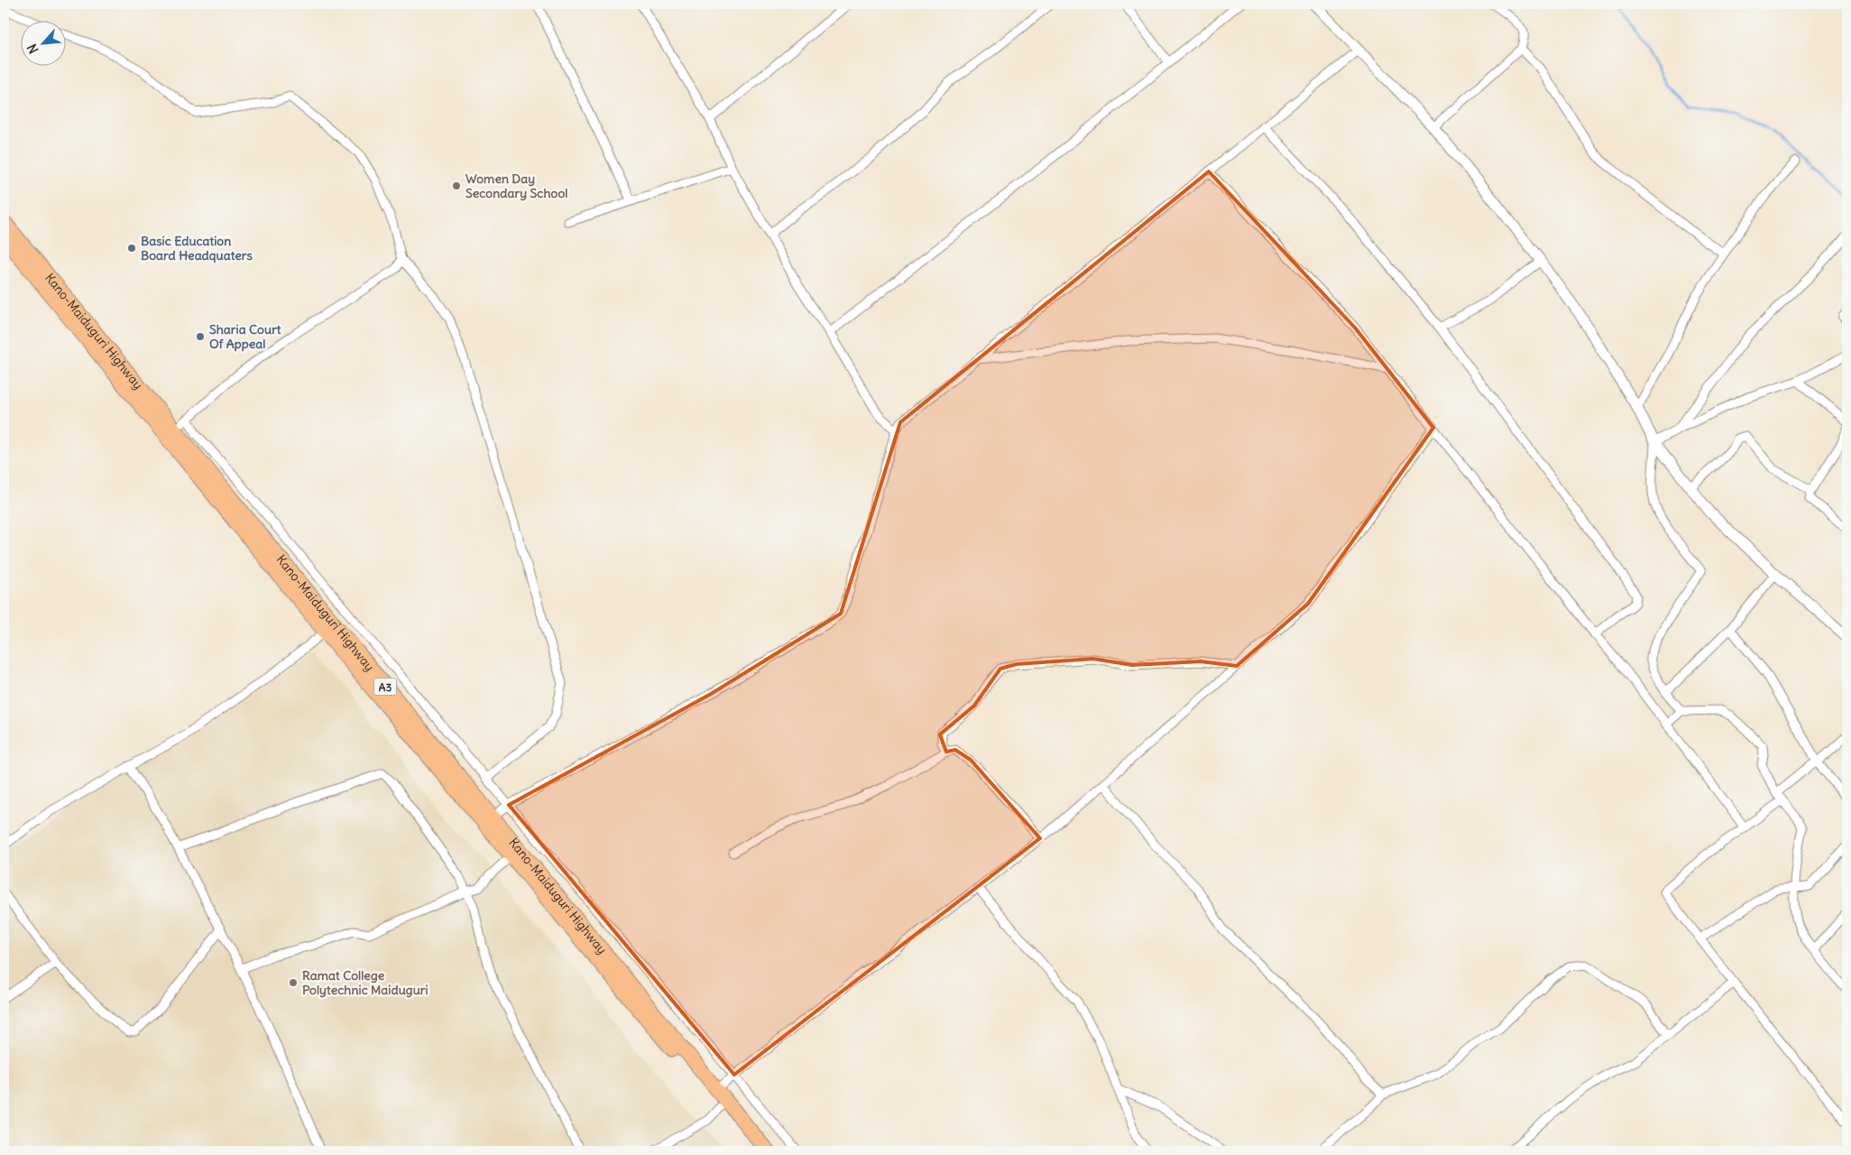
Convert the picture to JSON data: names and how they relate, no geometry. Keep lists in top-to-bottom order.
{
  "streets": {
    "highway": ["Kano-Maiduguri Highway", "A3"]
  },
  "crossings": [
    ["Kano-Maiduguri Highway", "A3"]
  ],
  "places": [
    "Women Day Secondary School",
    "Basic Education Board Headquaters",
    "Sharia Court Of Appeal",
    "Ramat College Polytechnic Maiduguri"
  ],
  "north": "bottom left"
}
